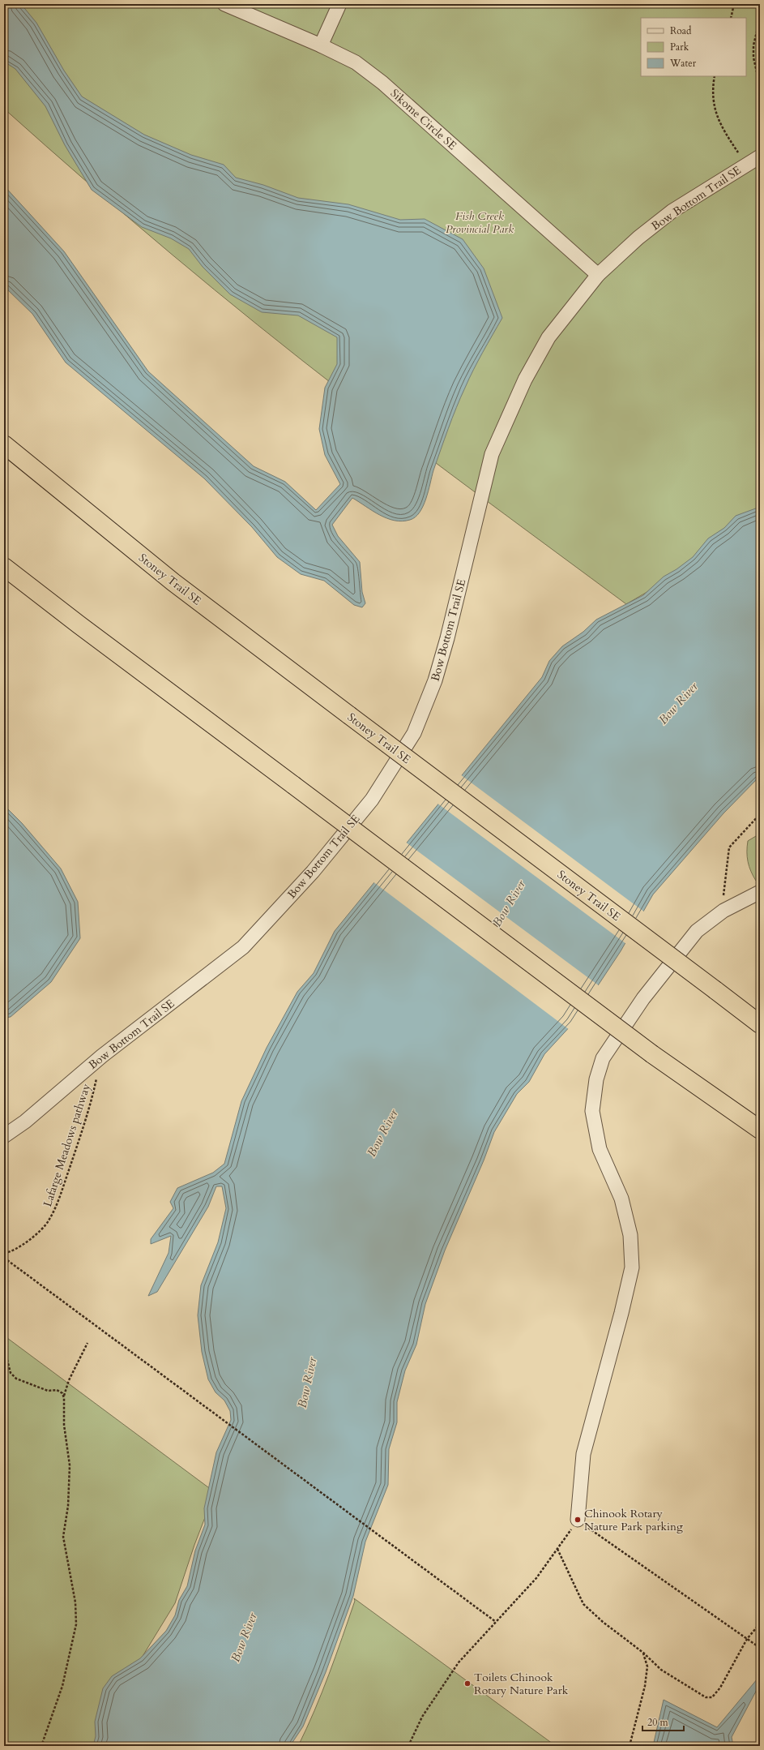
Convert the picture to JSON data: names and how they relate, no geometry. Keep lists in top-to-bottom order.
{
  "streets": {
    "highway": ["Stoney Trail SE"],
    "street": ["Sikome Circle SE", "Bow Bottom Trail SE"],
    "path": ["Lafarge Meadows pathway"]
  },
  "crossings": [
    ["Sikome Circle SE", "Bow Bottom Trail SE"],
    ["Bow Bottom Trail SE", "Lafarge Meadows pathway"]
  ],
  "water": ["Bow River"],
  "parks": ["Fish Creek Provincial Park"],
  "places": ["Chinook Rotary Nature Park parking", "Toilets Chinook Rotary Nature Park"],
  "legend": ["Road", "Park", "Water"],
  "scale_bar": "20 m"
}
